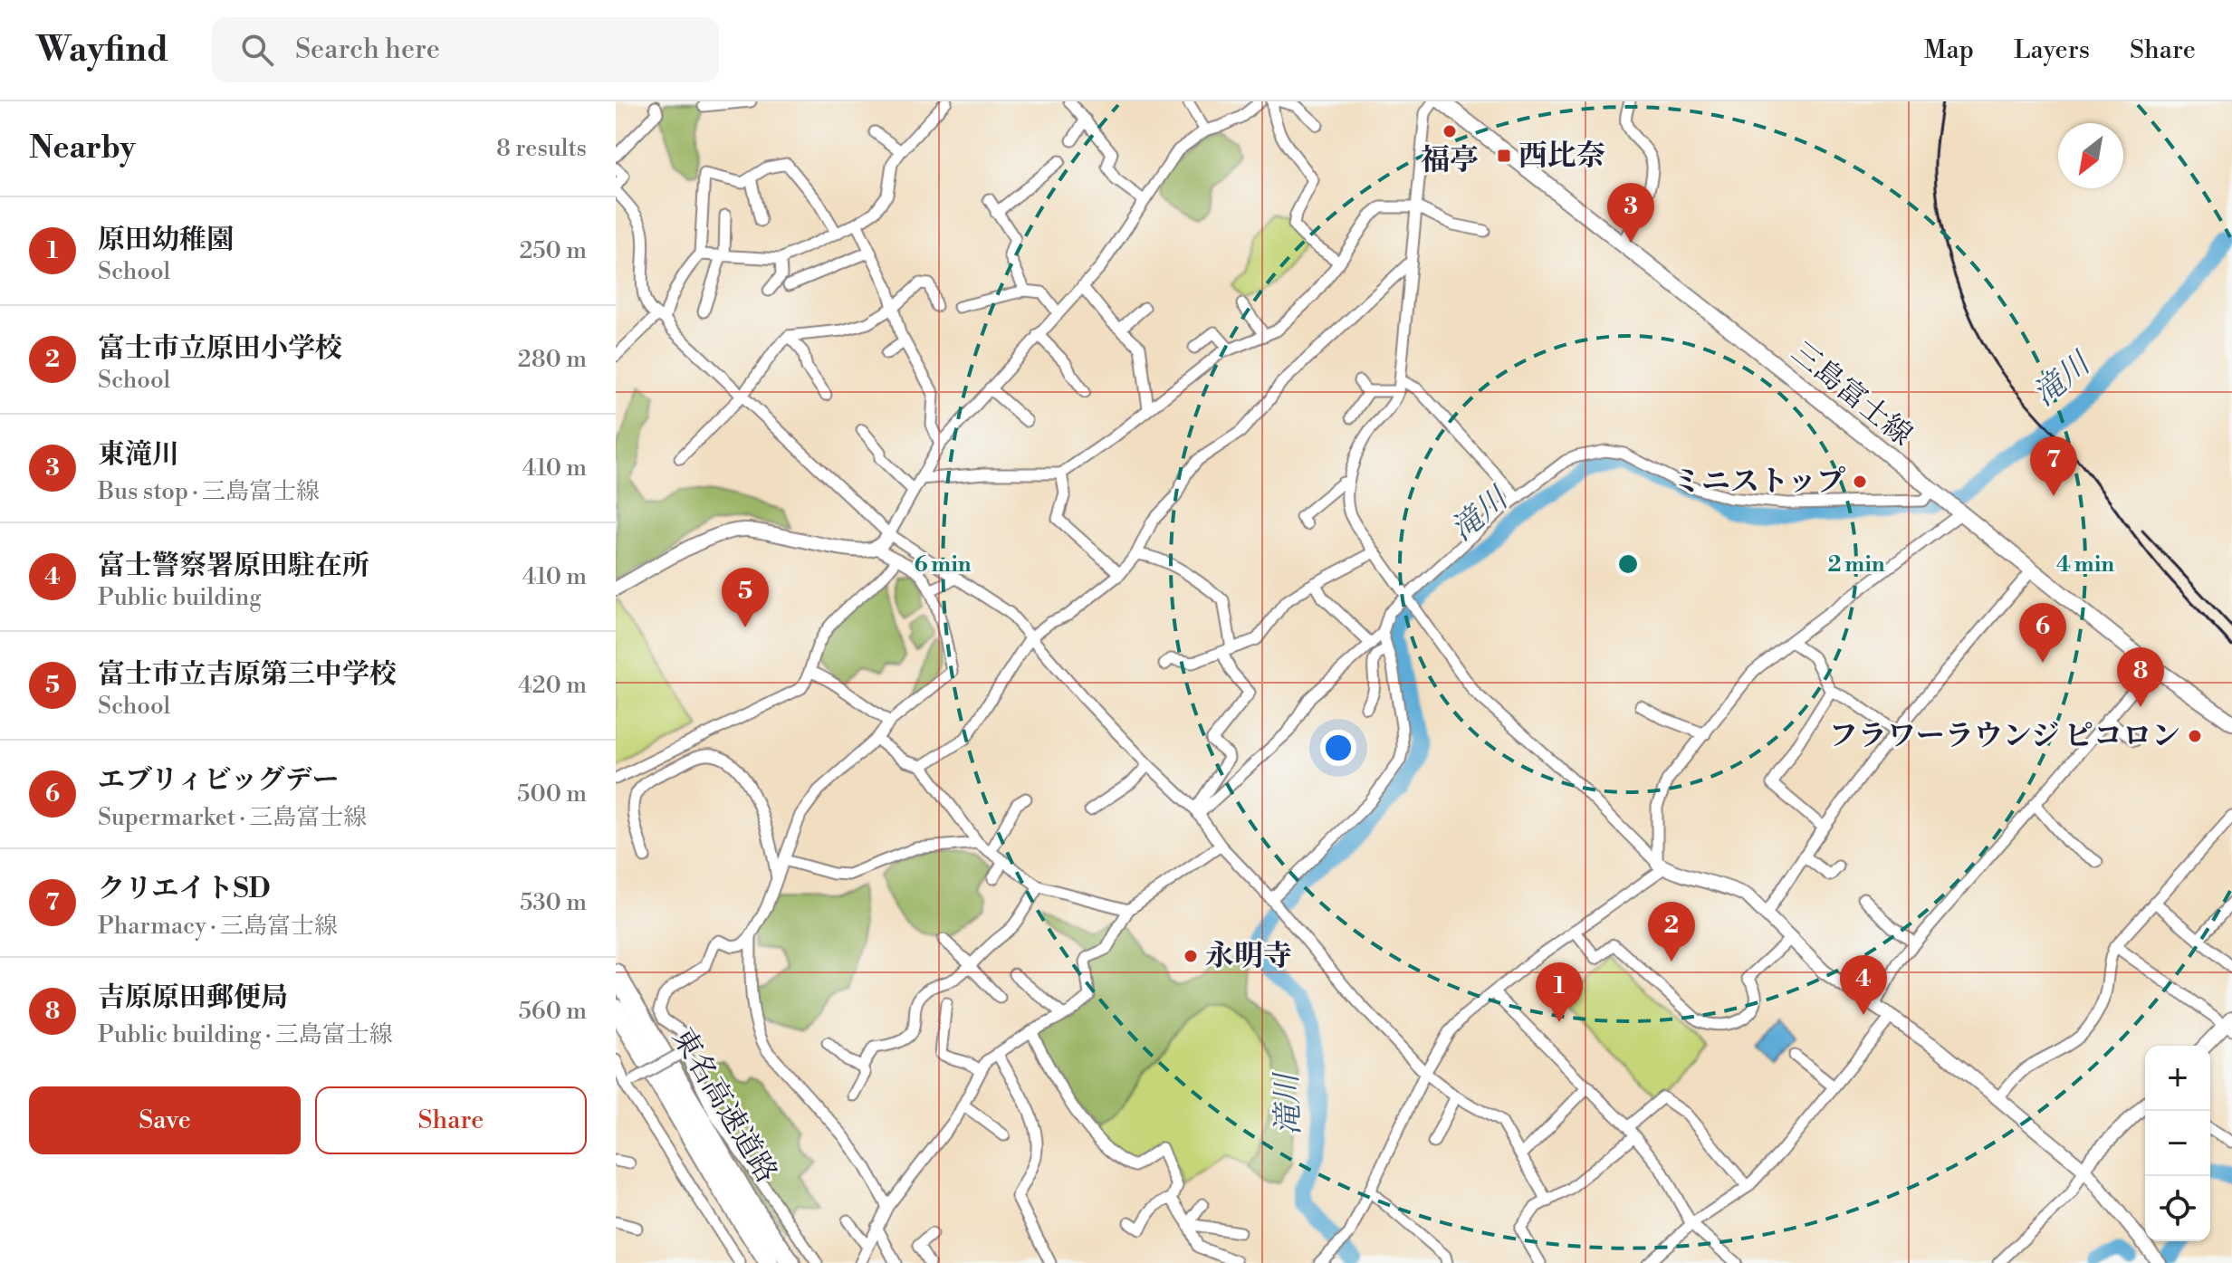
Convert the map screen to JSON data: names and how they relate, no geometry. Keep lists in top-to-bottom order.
{
  "streets": {
    "highway": ["東名高速道路"],
    "main road": ["三島富士線"]
  },
  "water": ["滝川"],
  "places": {
    "other": [
      "福亭",
      "ミニストップ",
      "フラワーラウンジ ピコロン",
      "永明寺"
    ],
    "transit": ["西比奈"]
  },
  "north": "bottom left",
  "page": {
    "header": "Wayfind",
    "search": "Search here",
    "nav": ["Map", "Layers", "Share"],
    "heading": ["Nearby", "8 results"],
    "pins": [
      "3",
      "7",
      "5",
      "6",
      "8",
      "2",
      "4",
      "1"
    ],
    "list": [
      {
        "mark": "1",
        "name": "原田幼稚園",
        "note": "School",
        "value": "250 m"
      },
      {
        "mark": "2",
        "name": "富士市立原田小学校",
        "note": "School",
        "value": "280 m"
      },
      {
        "mark": "3",
        "name": "東滝川",
        "note": "Bus stop · 三島富士線",
        "value": "410 m"
      },
      {
        "mark": "4",
        "name": "富士警察署原田駐在所",
        "note": "Public building",
        "value": "410 m"
      },
      {
        "mark": "5",
        "name": "富士市立吉原第三中学校",
        "note": "School",
        "value": "420 m"
      },
      {
        "mark": "6",
        "name": "エブリィビッグデー",
        "note": "Supermarket · 三島富士線",
        "value": "500 m"
      },
      {
        "mark": "7",
        "name": "クリエイトSD",
        "note": "Pharmacy · 三島富士線",
        "value": "530 m"
      },
      {
        "mark": "8",
        "name": "吉原原田郵便局",
        "note": "Public building · 三島富士線",
        "value": "560 m"
      }
    ],
    "map_buttons": ["+", "−"],
    "buttons": ["Save", "Share"]
  },
  "rings": ["2 min", "4 min", "6 min"]
}
